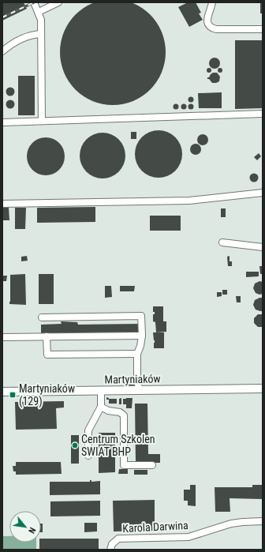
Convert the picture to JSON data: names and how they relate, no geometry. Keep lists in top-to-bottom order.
{
  "streets": {
    "main road": ["Martyniaków"],
    "street": ["Karola Darwina"]
  },
  "places": {
    "transit": ["Martyniaków (129)"],
    "other": ["Centrum Szkolen SWIAT BHP"]
  },
  "north": "bottom right"
}
